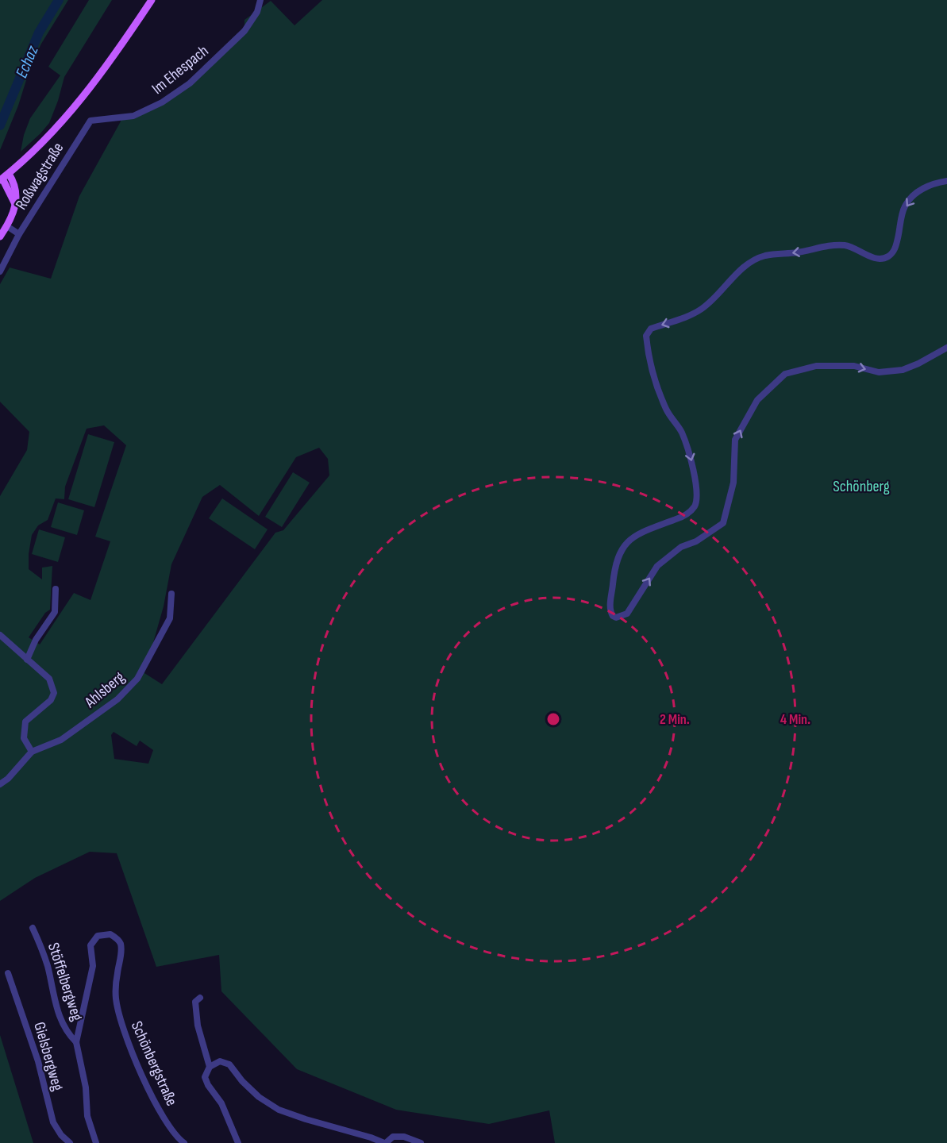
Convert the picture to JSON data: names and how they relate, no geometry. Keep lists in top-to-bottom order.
{
  "streets": {
    "street": [
      "Im Ehespach",
      "Roßwagstraße",
      "Ahlsberg",
      "Stöffelbergweg",
      "Gielsbergweg",
      "Schönbergstraße"
    ]
  },
  "crossings": [
    ["Im Ehespach", "Roßwagstraße"],
    ["Stöffelbergweg", "Schönbergstraße"]
  ],
  "water": ["Echaz"],
  "parks": ["Schönberg"],
  "rings": ["2 Min.", "4 Min."]
}
